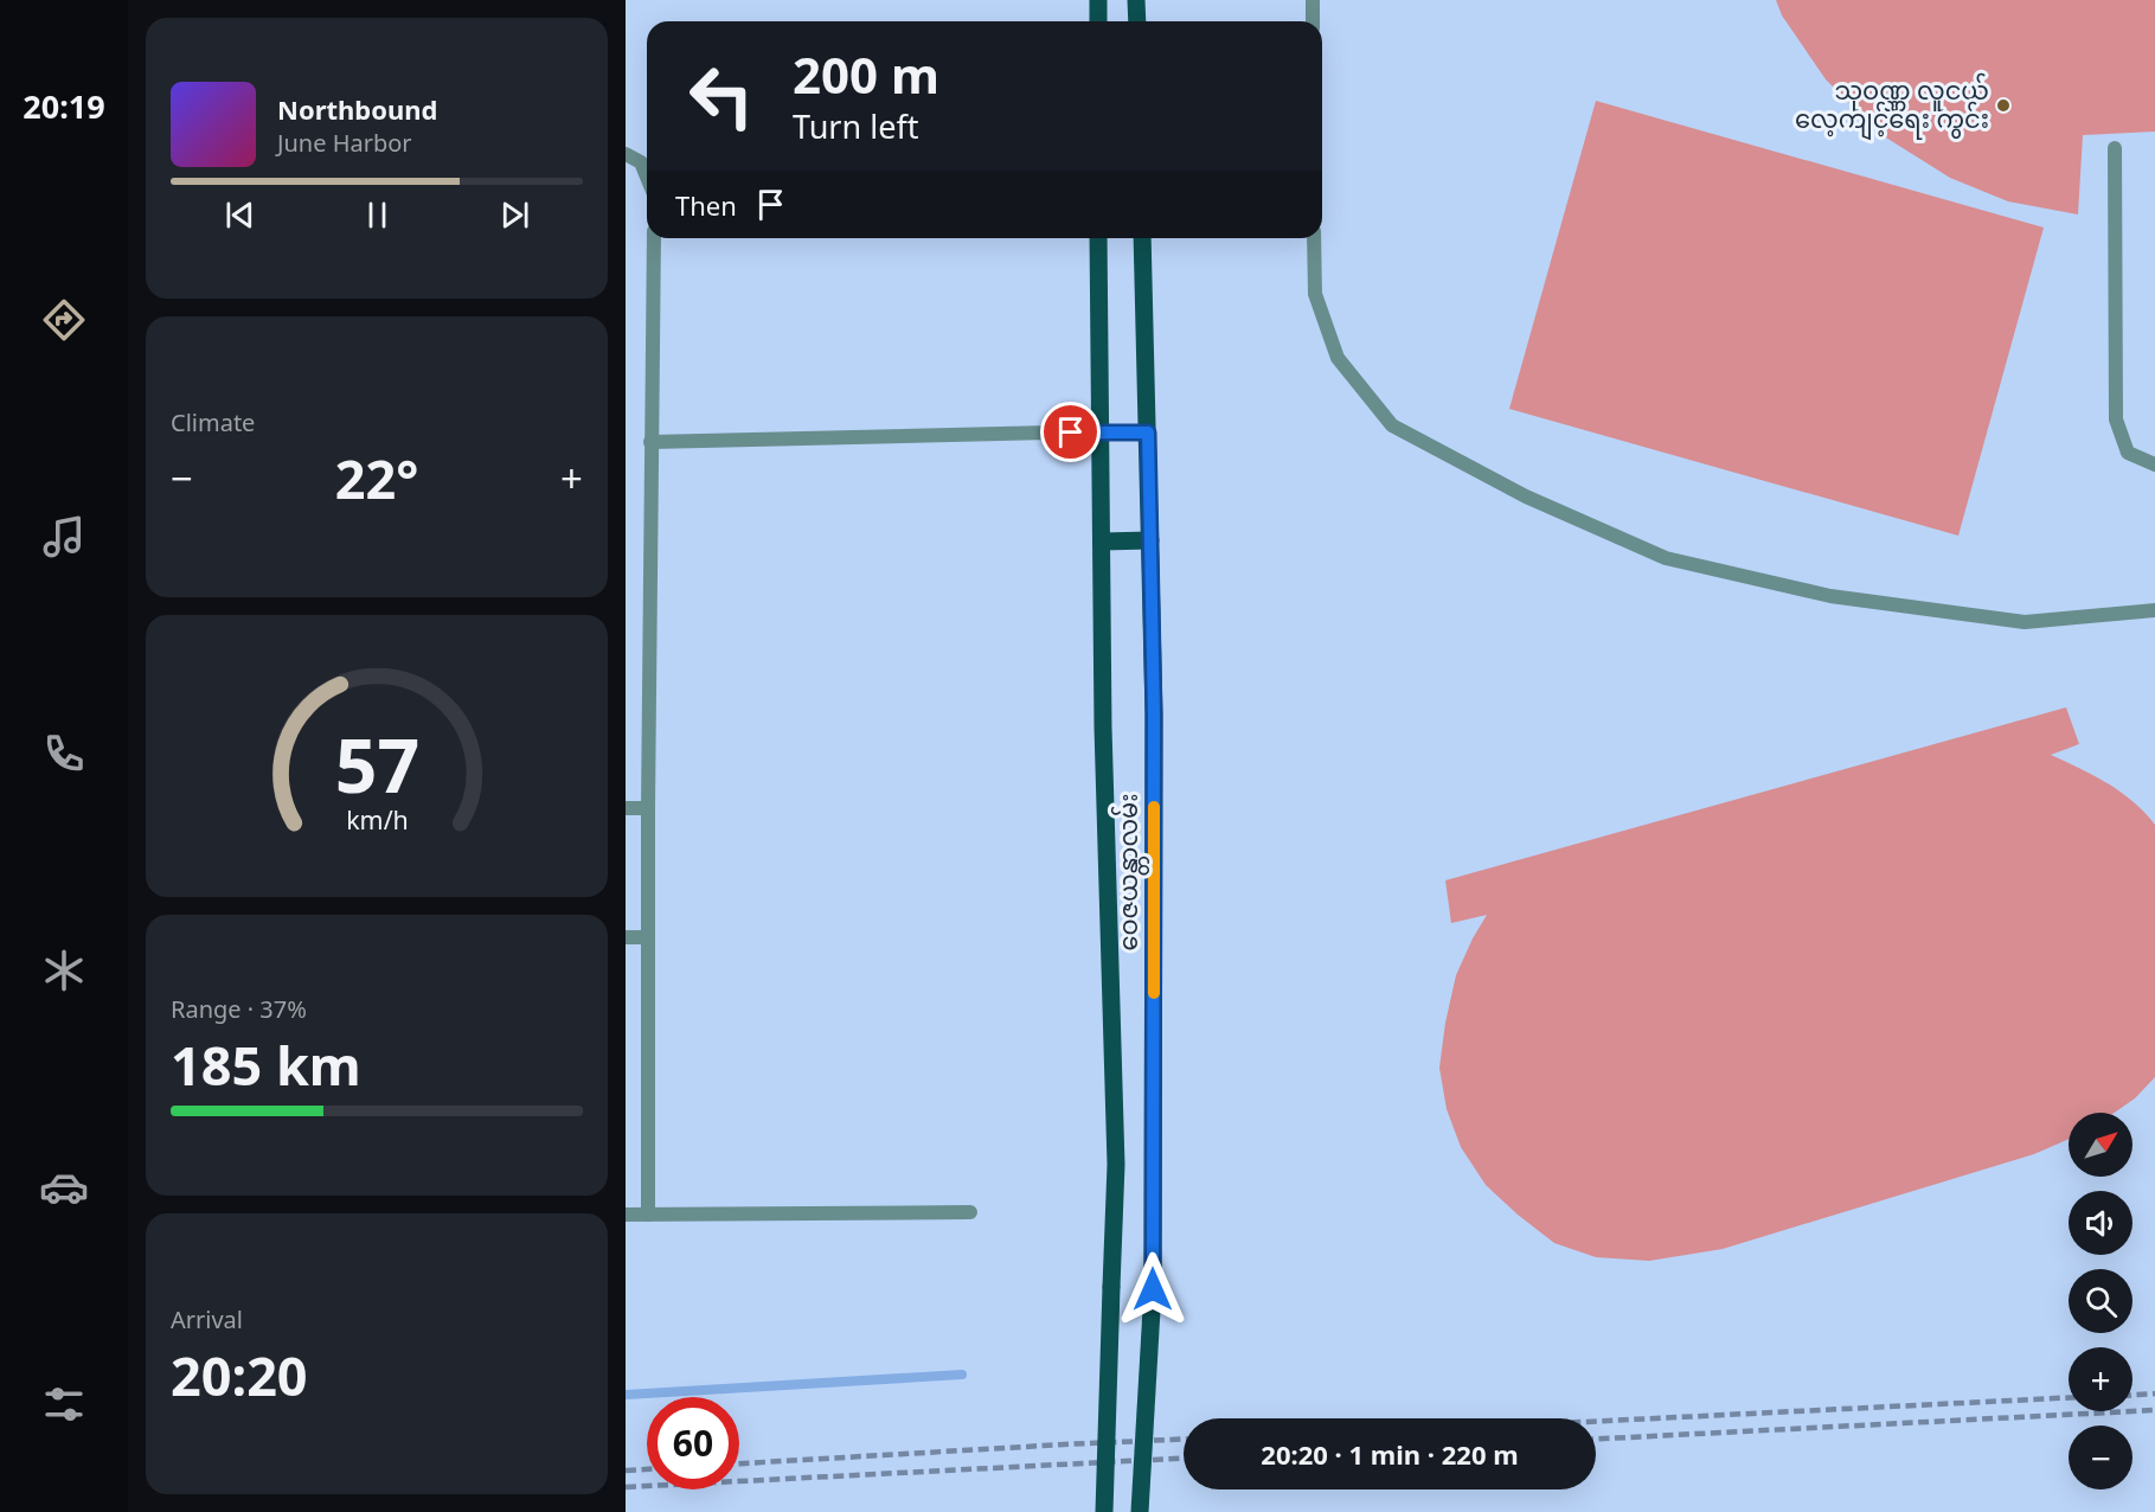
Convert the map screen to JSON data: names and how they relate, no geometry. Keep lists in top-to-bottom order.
{
  "streets": {
    "main road": ["ဝေဇယန္တာလမ်း"]
  },
  "places": ["သုဝဏ္ဏ လူငယ် လေ့ကျင့်ရေး ကွင်း"],
  "north": "top right",
  "page": {
    "tabs": "20:19",
    "turn": ["200 m", "Turn left"],
    "song": ["Northbound", "June Harbor"],
    "then": "Then",
    "tile": [
      "Climate",
      ["Range · 37%", "185 km"],
      ["Arrival", "20:20"]
    ],
    "heat": ["−", "22°", "+"],
    "map_buttons": ["+", "−"],
    "limit": "60",
    "trip": "20:20 · 1 min · 220 m",
    "gauge": ["57", "km/h"]
  }
}
